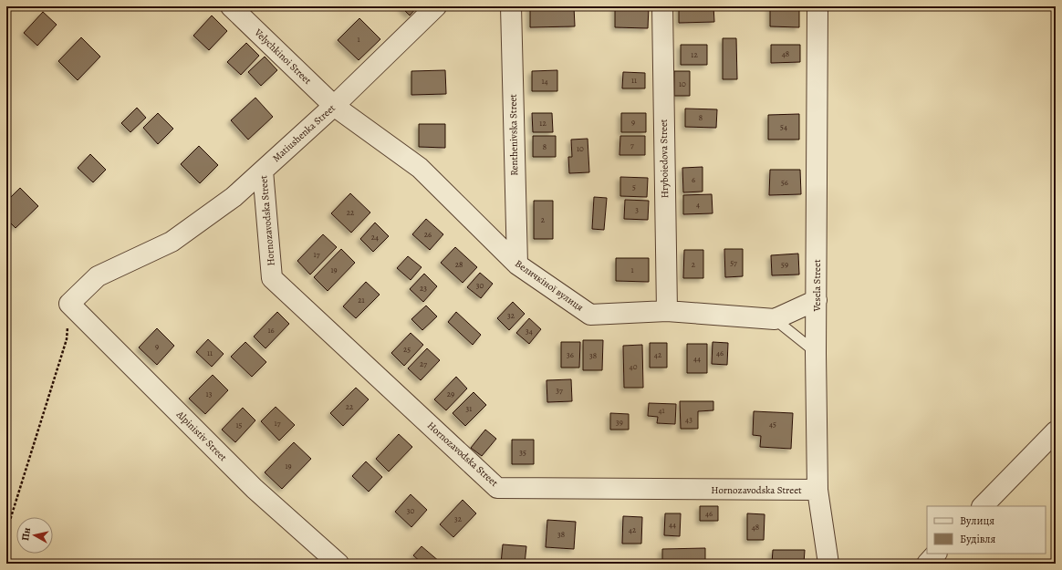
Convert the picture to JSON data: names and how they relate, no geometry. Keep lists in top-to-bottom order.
{
  "streets": {
    "street": [
      "Velychkinoi Street",
      "Matiushenka Street",
      "Renthenivska Street",
      "Hryboiedova Street",
      "Hornozavodska Street",
      "Величкіної вулиця",
      "Vesela Street",
      "Alpinistiv Street"
    ]
  },
  "crossings": [
    ["Velychkinoi Street", "Matiushenka Street"],
    ["Velychkinoi Street", "Величкіної вулиця"],
    ["Matiushenka Street", "Hornozavodska Street"],
    ["Matiushenka Street", "Величкіної вулиця"],
    ["Matiushenka Street", "Alpinistiv Street"],
    ["Renthenivska Street", "Величкіної вулиця"],
    ["Hryboiedova Street", "Величкіної вулиця"],
    ["Hornozavodska Street", "Vesela Street"],
    ["Величкіної вулиця", "Vesela Street"]
  ],
  "house_numbers": [
    "1",
    "48",
    "12",
    "11",
    "14",
    "10",
    "8",
    "9",
    "12",
    "54",
    "7",
    "8",
    "10",
    "6",
    "56",
    "5",
    "4",
    "3",
    "22",
    "2",
    "26",
    "24",
    "17",
    "57",
    "28",
    "2",
    "59",
    "19",
    "1",
    "30",
    "23",
    "21",
    "32",
    "16",
    "34",
    "9",
    "25",
    "11",
    "46",
    "36",
    "42",
    "38",
    "44",
    "27",
    "40",
    "37",
    "13",
    "29",
    "22",
    "31",
    "41",
    "43",
    "39",
    "17",
    "45",
    "15",
    "35",
    "19",
    "30",
    "46",
    "32",
    "44",
    "48",
    "42",
    "38"
  ],
  "legend": ["Вулиця", "Будівля"],
  "north": "left"
}
